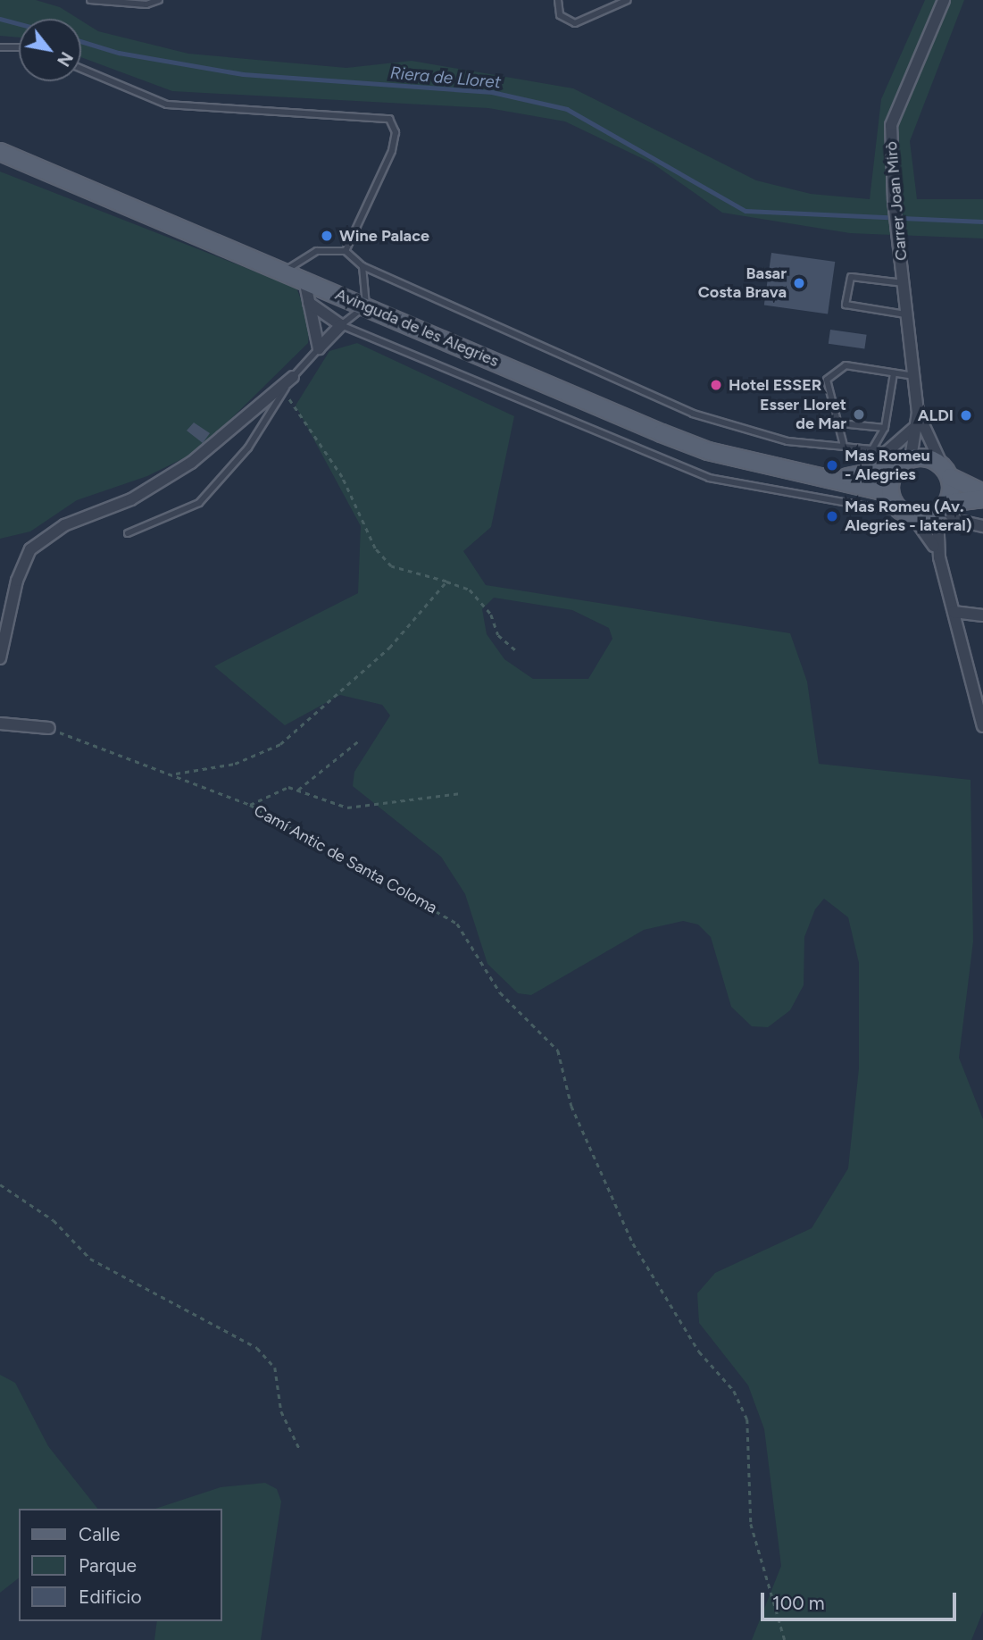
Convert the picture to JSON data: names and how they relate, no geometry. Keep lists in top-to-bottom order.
{
  "streets": {
    "main road": ["Avinguda de les Alegries"],
    "street": ["Carrer Joan Mirò"],
    "path": ["Camí Antic de Santa Coloma"]
  },
  "crossings": [
    ["Carrer Joan Mirò", "Avinguda de les Alegries"]
  ],
  "water": ["Riera de Lloret"],
  "places": [
    "Wine Palace",
    "Basar Costa Brava",
    "Hotel ESSER",
    "Esser Lloret de Mar",
    "ALDI",
    "Mas Romeu - Alegries",
    "Mas Romeu (Av. Alegries - lateral)"
  ],
  "legend": ["Calle", "Parque", "Edificio"],
  "scale_bar": "100 m",
  "north": "bottom right"
}
